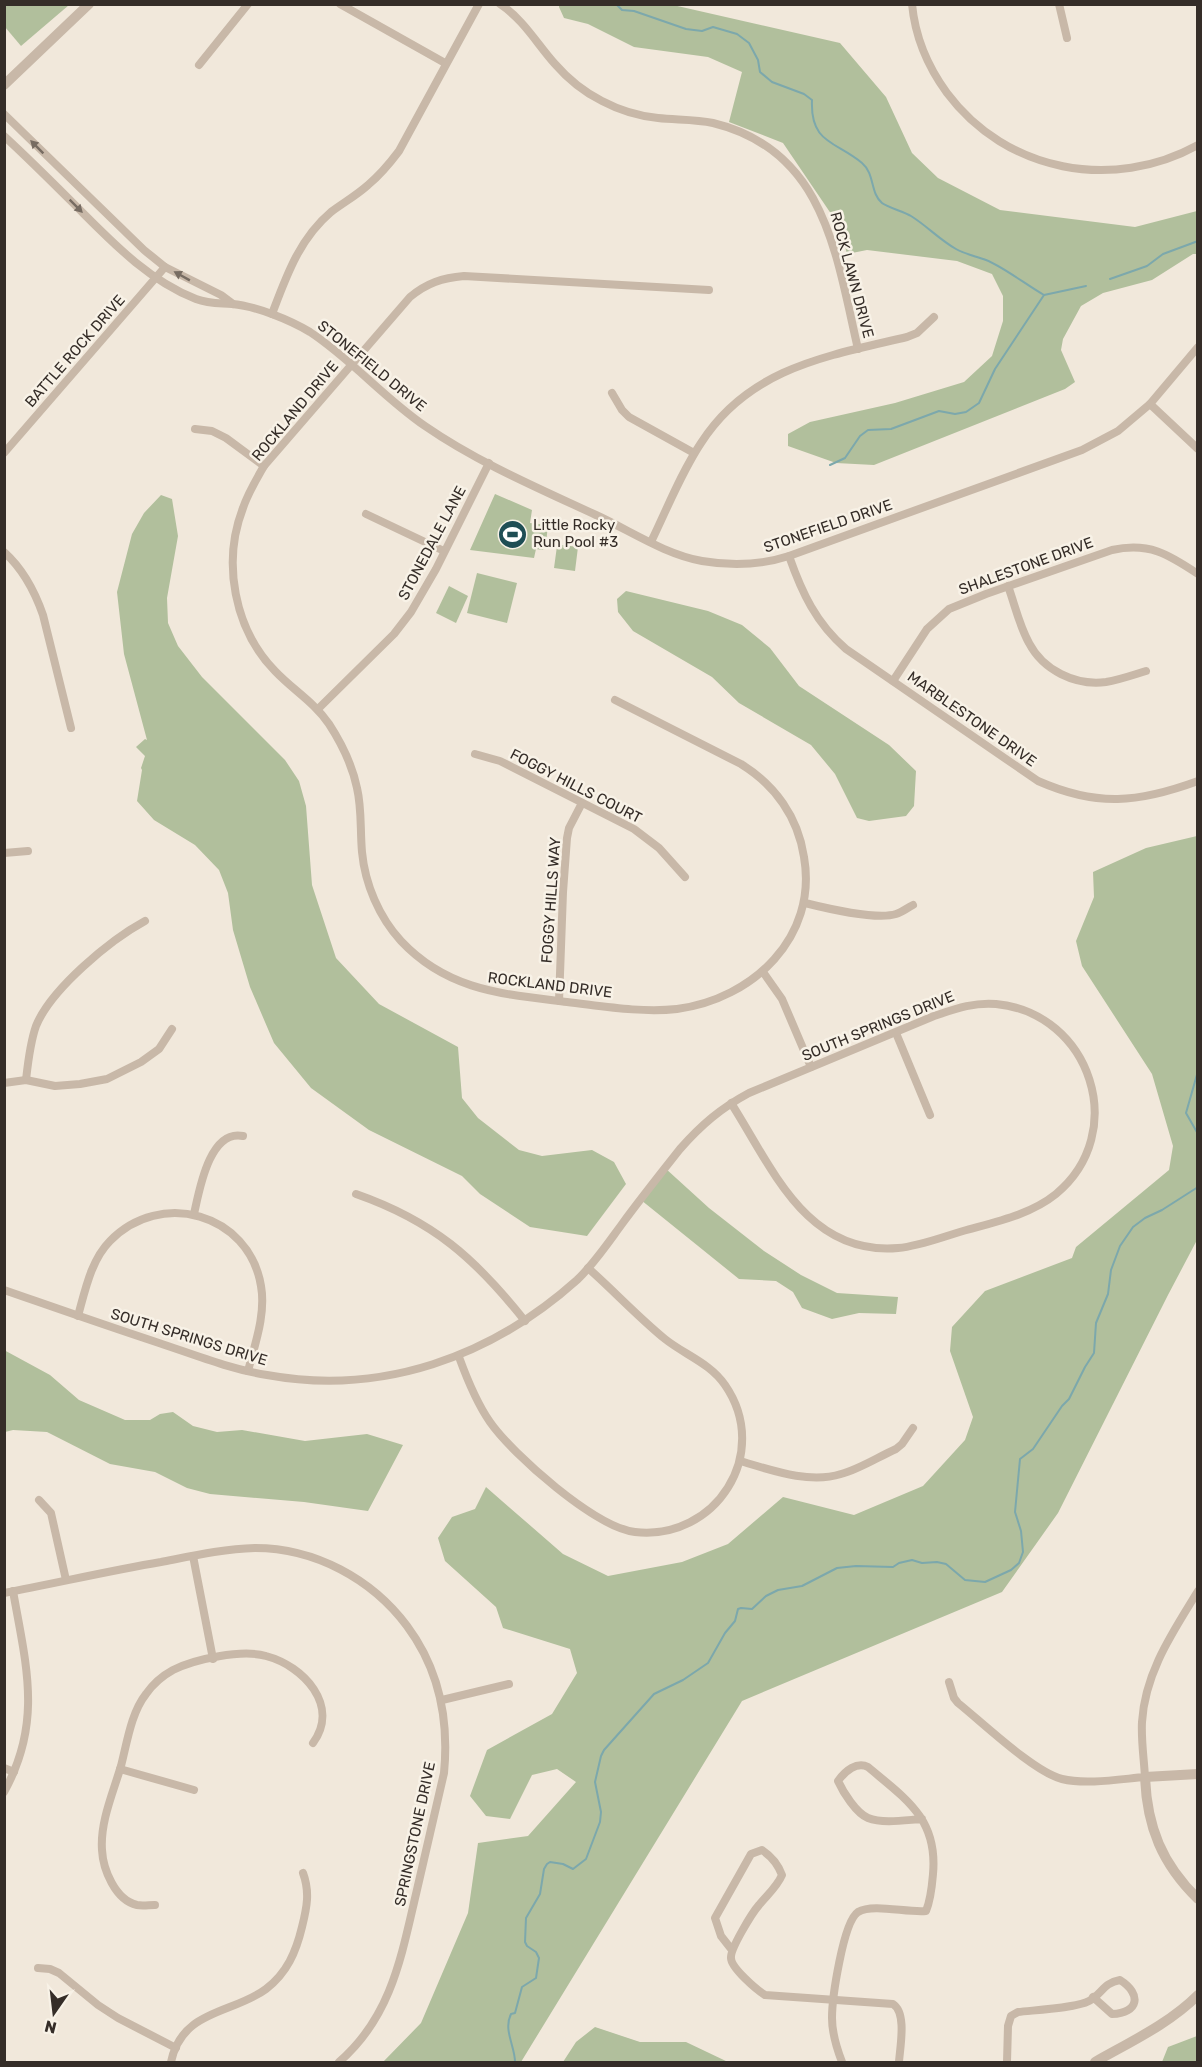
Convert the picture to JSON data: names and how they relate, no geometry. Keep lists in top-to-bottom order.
{
  "streets": {
    "street": [
      "ROCK LAWN DRIVE",
      "BATTLE ROCK DRIVE",
      "STONEFIELD DRIVE",
      "ROCKLAND DRIVE",
      "STONEDALE LANE",
      "SHALESTONE DRIVE",
      "MARBLESTONE DRIVE",
      "FOGGY HILLS COURT",
      "FOGGY HILLS WAY",
      "SOUTH SPRINGS DRIVE",
      "SPRINGSTONE DRIVE"
    ]
  },
  "crossings": [
    ["BATTLE ROCK DRIVE", "STONEFIELD DRIVE"],
    ["STONEFIELD DRIVE", "ROCKLAND DRIVE"],
    ["STONEFIELD DRIVE", "STONEDALE LANE"],
    ["STONEFIELD DRIVE", "MARBLESTONE DRIVE"],
    ["ROCKLAND DRIVE", "STONEDALE LANE"],
    ["ROCKLAND DRIVE", "FOGGY HILLS WAY"],
    ["SHALESTONE DRIVE", "MARBLESTONE DRIVE"],
    ["FOGGY HILLS COURT", "FOGGY HILLS WAY"]
  ],
  "places": {
    "sports": ["Little Rocky Run Pool #3"]
  },
  "north": "bottom"
}
